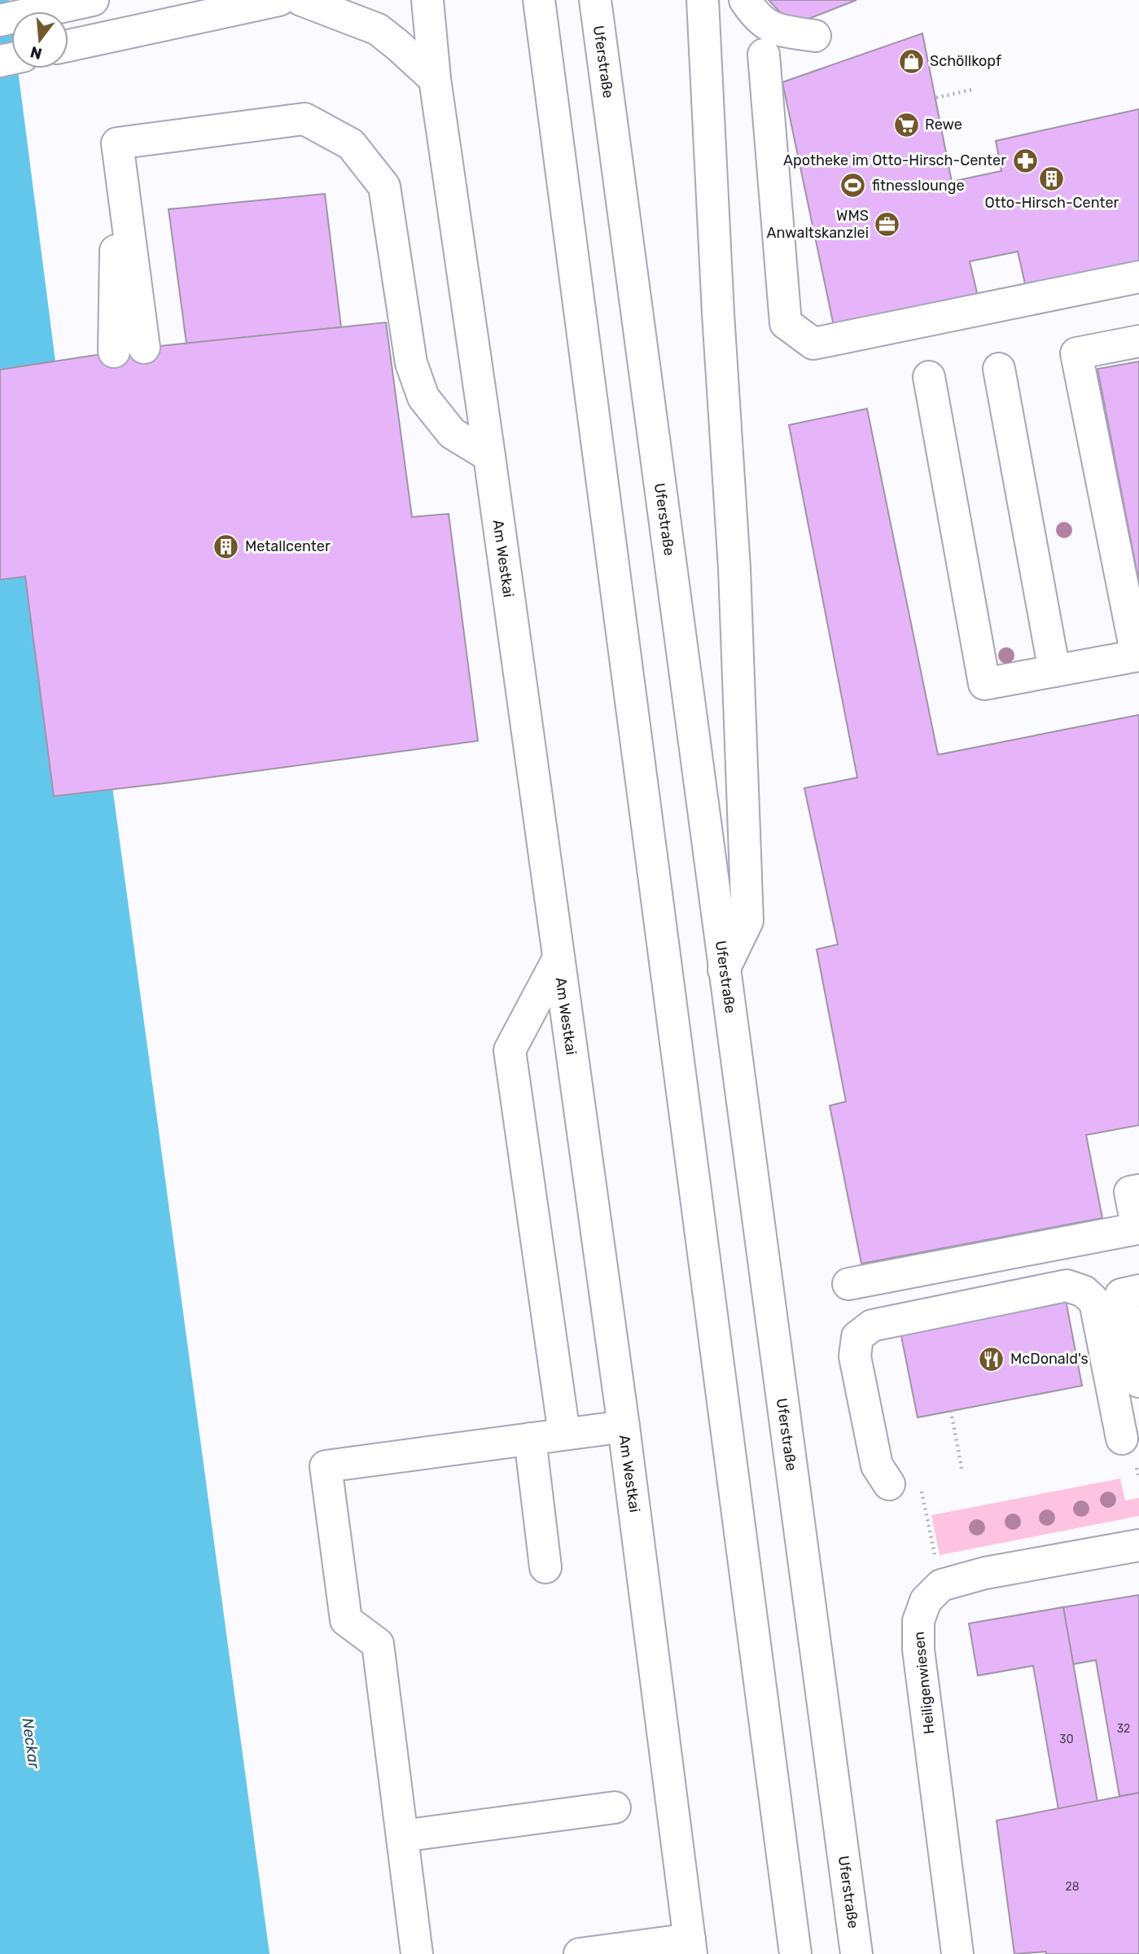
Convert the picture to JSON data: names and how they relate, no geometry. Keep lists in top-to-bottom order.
{
  "streets": {
    "main road": ["Uferstraße", "Am Westkai", "Heiligenwiesen"]
  },
  "water": ["Neckar"],
  "places": {
    "shop": ["Schöllkopf"],
    "supermarket": ["Rewe"],
    "pharmacy": ["Apotheke im Otto-Hirsch-Center"],
    "building": ["Otto-Hirsch-Center", "Metallcenter"],
    "sports": ["fitnesslounge"],
    "office": ["WMS Anwaltskanzlei"],
    "restaurant": ["McDonald's"]
  },
  "house_numbers": ["32", "30", "28"],
  "north": "bottom"
}
